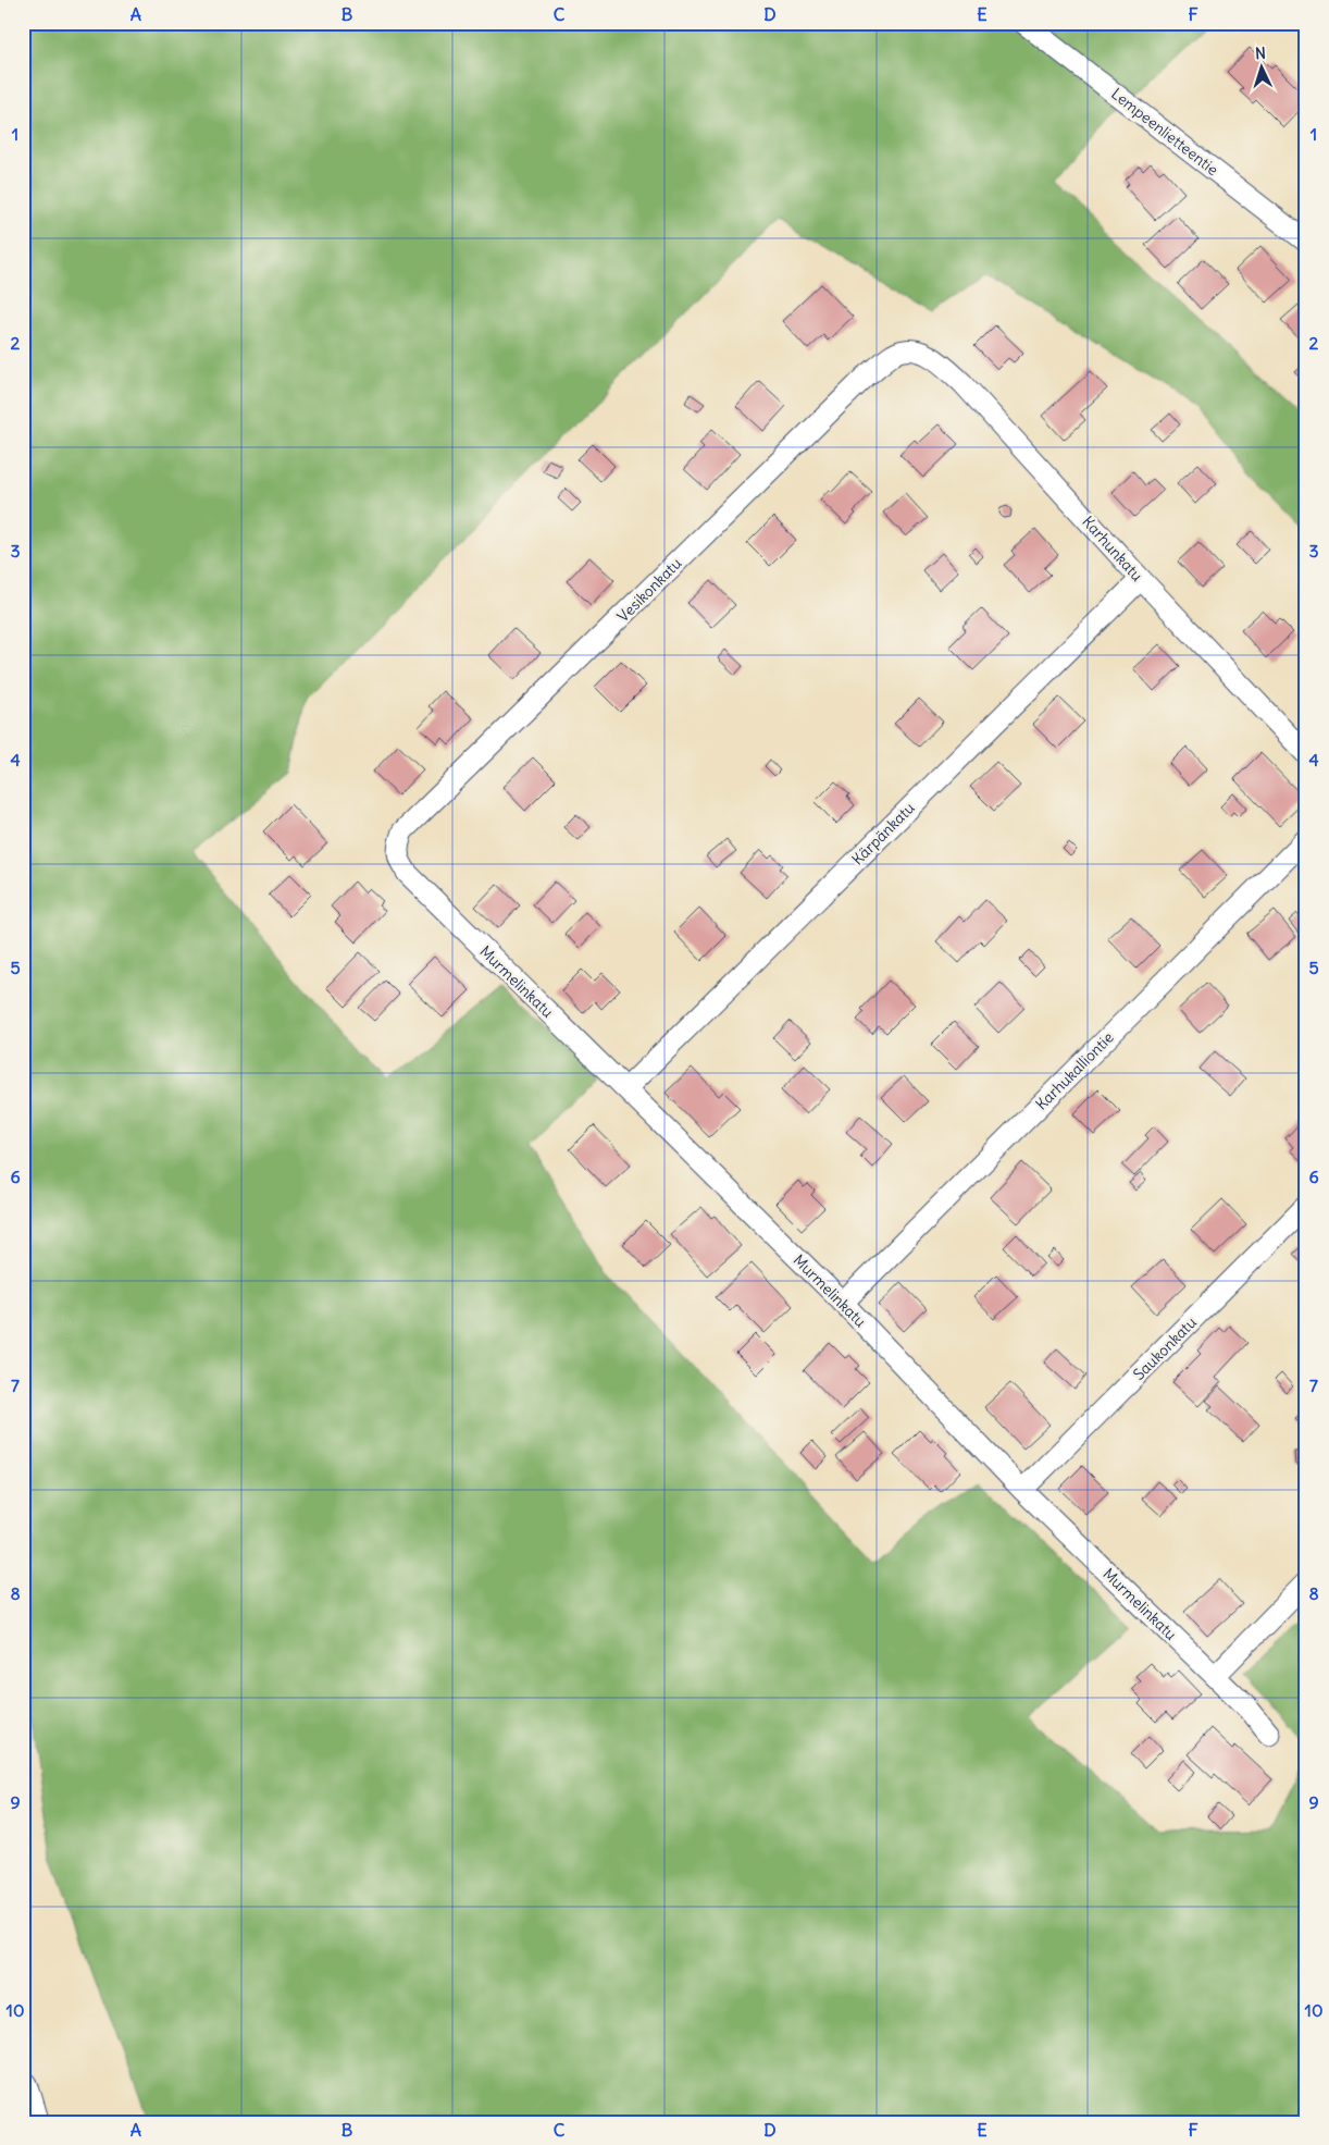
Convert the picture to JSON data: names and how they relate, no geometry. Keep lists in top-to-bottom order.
{
  "streets": {
    "street": [
      "Lempeenlietteentie",
      "Karhunkatu",
      "Vesikonkatu",
      "Kärpänkatu",
      "Murmelinkatu",
      "Karhukalliontie",
      "Saukonkatu"
    ]
  },
  "crossings": [
    ["Karhunkatu", "Vesikonkatu"],
    ["Karhunkatu", "Kärpänkatu"],
    ["Vesikonkatu", "Murmelinkatu"],
    ["Kärpänkatu", "Murmelinkatu"],
    ["Murmelinkatu", "Karhukalliontie"],
    ["Murmelinkatu", "Saukonkatu"]
  ],
  "north": "top",
  "grid": {
    "columns": [
      "A",
      "B",
      "C",
      "D",
      "E",
      "F"
    ],
    "rows": [
      "1",
      "2",
      "3",
      "4",
      "5",
      "6",
      "7",
      "8",
      "9",
      "10"
    ]
  }
}
